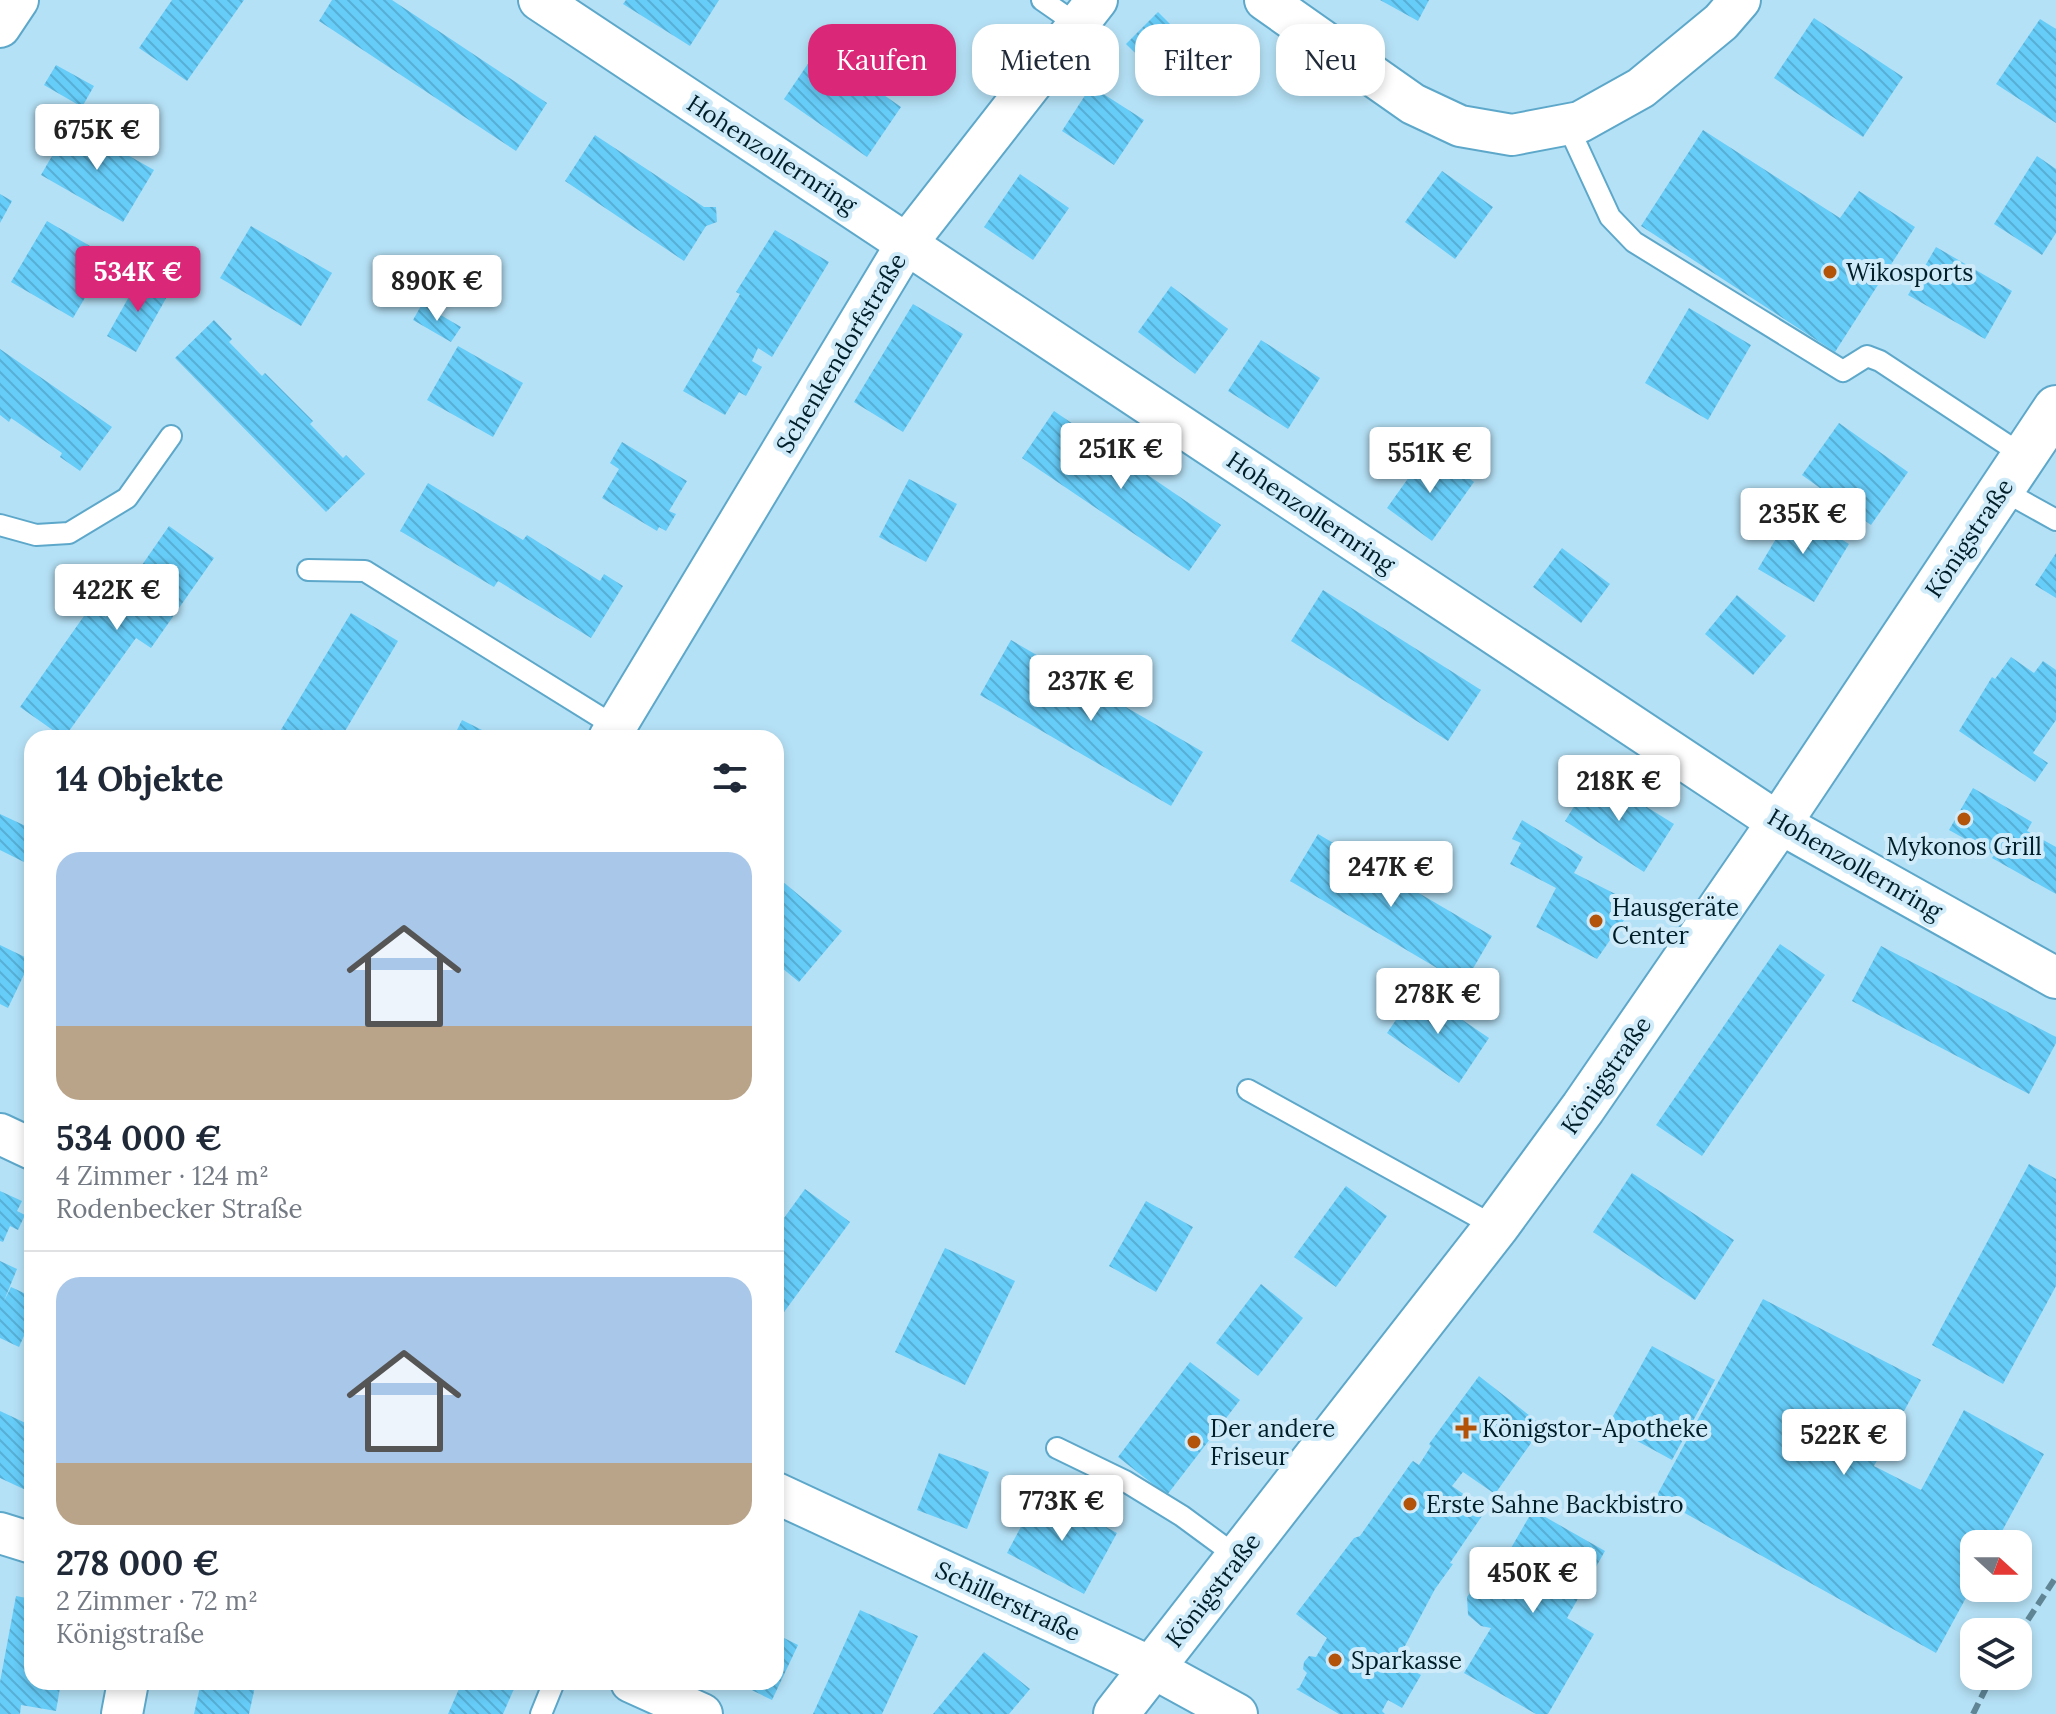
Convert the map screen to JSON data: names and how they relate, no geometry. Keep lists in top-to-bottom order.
{
  "streets": {
    "main road": ["Königstraße"],
    "street": ["Hohenzollernring", "Schenkendorfstraße", "Schillerstraße"]
  },
  "crossings": [
    ["Hohenzollernring", "Schenkendorfstraße"],
    ["Hohenzollernring", "Königstraße"],
    ["Königstraße", "Schillerstraße"]
  ],
  "places": {
    "other": [
      "Wikosports",
      "Mykonos Grill",
      "Hausgeräte Center",
      "Der andere Friseur",
      "Erste Sahne Backbistro",
      "Sparkasse"
    ],
    "health": ["Königstor-Apotheke"]
  },
  "north": "right",
  "page": {
    "chip": [
      "Kaufen",
      "Mieten",
      "Filter",
      "Neu"
    ],
    "price": [
      "675K €",
      "534K €",
      "890K €",
      "251K €",
      "551K €",
      "235K €",
      "422K €",
      "237K €",
      "218K €",
      "247K €",
      "278K €",
      "522K €",
      "773K €",
      "450K €"
    ],
    "heading": "14 Objekte",
    "list": [
      {
        "name": "534 000 €",
        "note": "4 Zimmer · 124 m² · Rodenbecker Straße"
      },
      {
        "name": "278 000 €",
        "note": "2 Zimmer · 72 m² · Königstraße"
      }
    ]
  }
}
